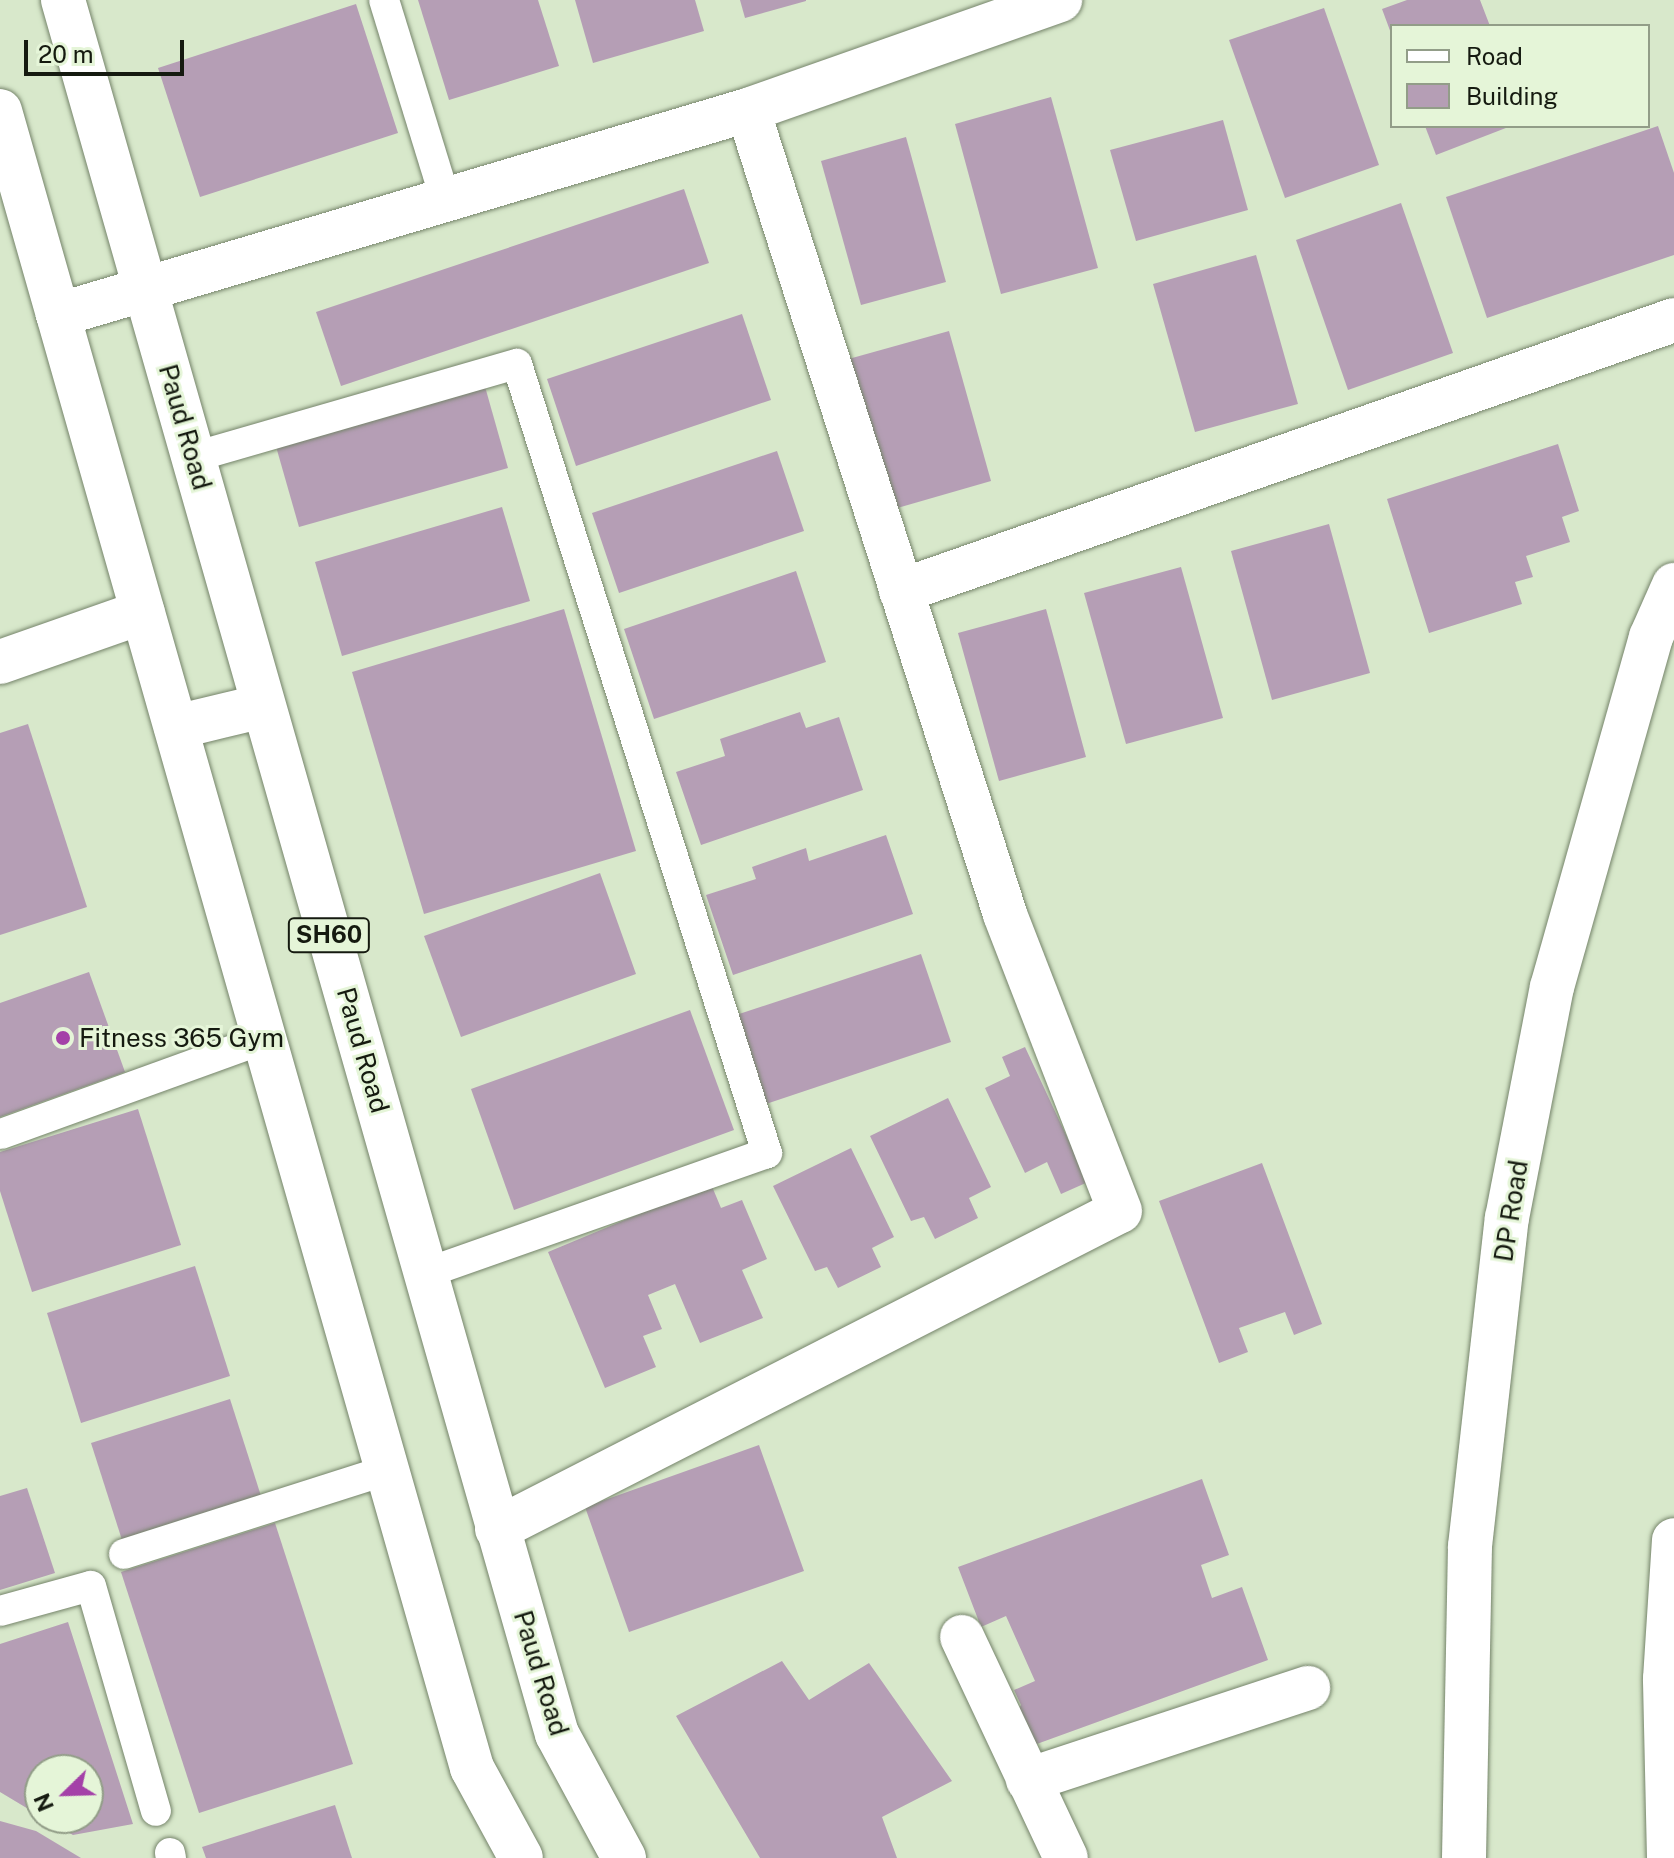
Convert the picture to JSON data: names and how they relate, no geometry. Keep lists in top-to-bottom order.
{
  "streets": {
    "main road": ["Paud Road", "SH60", "DP Road"]
  },
  "places": ["Fitness 365 Gym"],
  "legend": ["Road", "Building"],
  "scale_bar": "20 m",
  "north": "bottom left"
}
